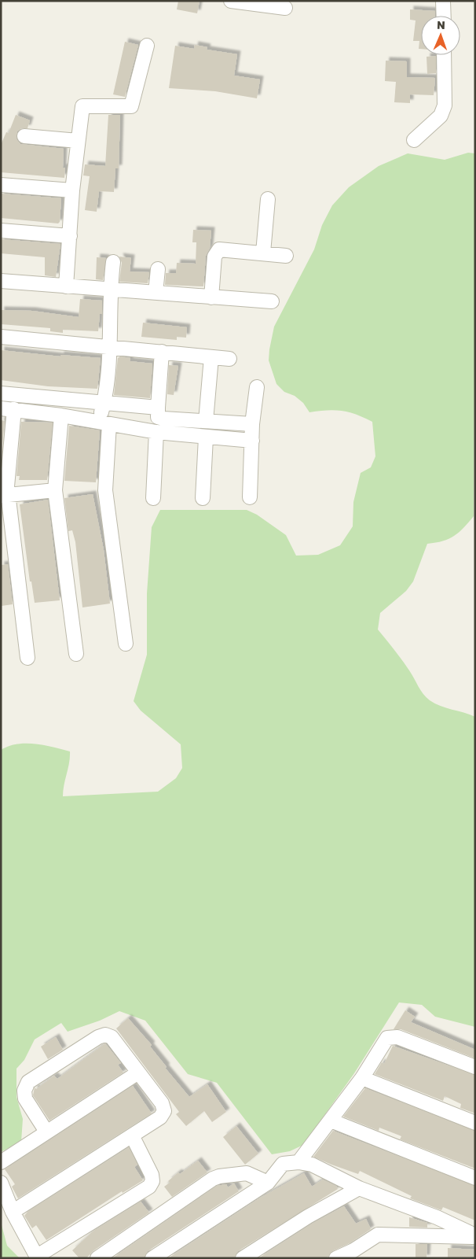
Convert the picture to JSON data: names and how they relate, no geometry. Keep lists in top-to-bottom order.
{
  "north": "top"
}
